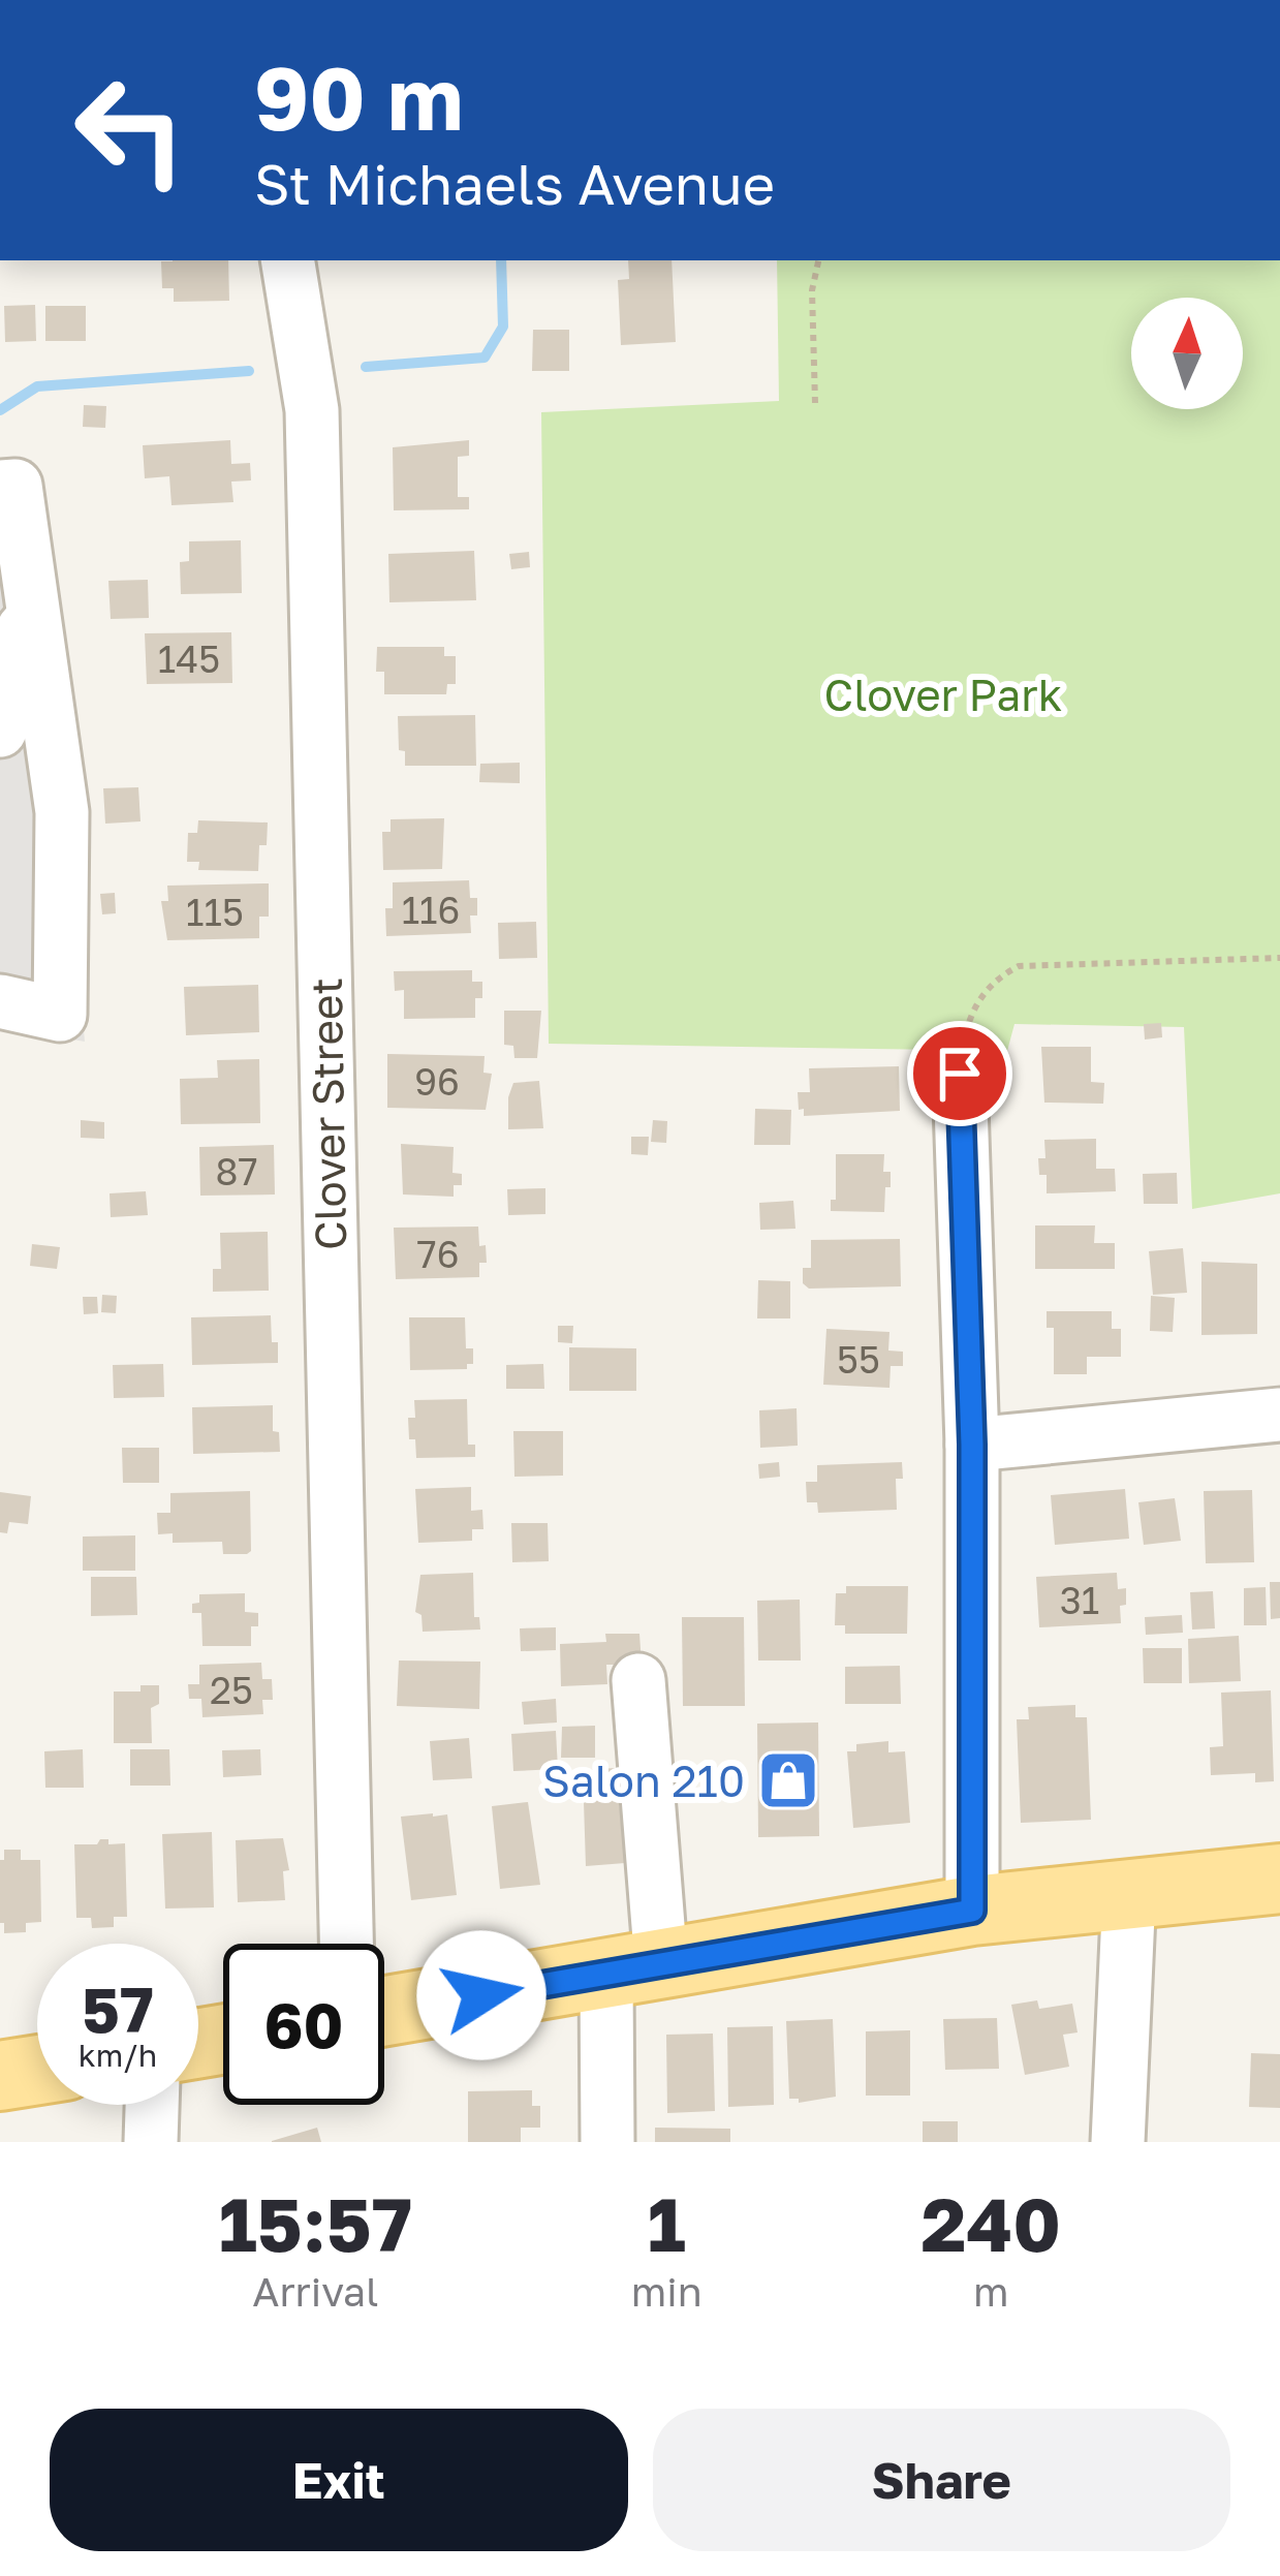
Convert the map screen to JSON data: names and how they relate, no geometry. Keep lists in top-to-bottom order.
{
  "streets": {
    "street": ["Clover Street"]
  },
  "parks": ["Clover Park"],
  "places": {
    "shop": ["Salon 210"]
  },
  "house_numbers": [
    "145",
    "116",
    "115",
    "96",
    "87",
    "76",
    "55",
    "31",
    "25"
  ],
  "north": "top",
  "page": {
    "turn": ["90 m", "St Michaels Avenue"],
    "speed": "57 km/h",
    "limit": "60",
    "eta": [
      "15:57",
      "Arrival",
      "1",
      "min",
      "240",
      "m"
    ],
    "buttons": ["Exit", "Share"]
  }
}
